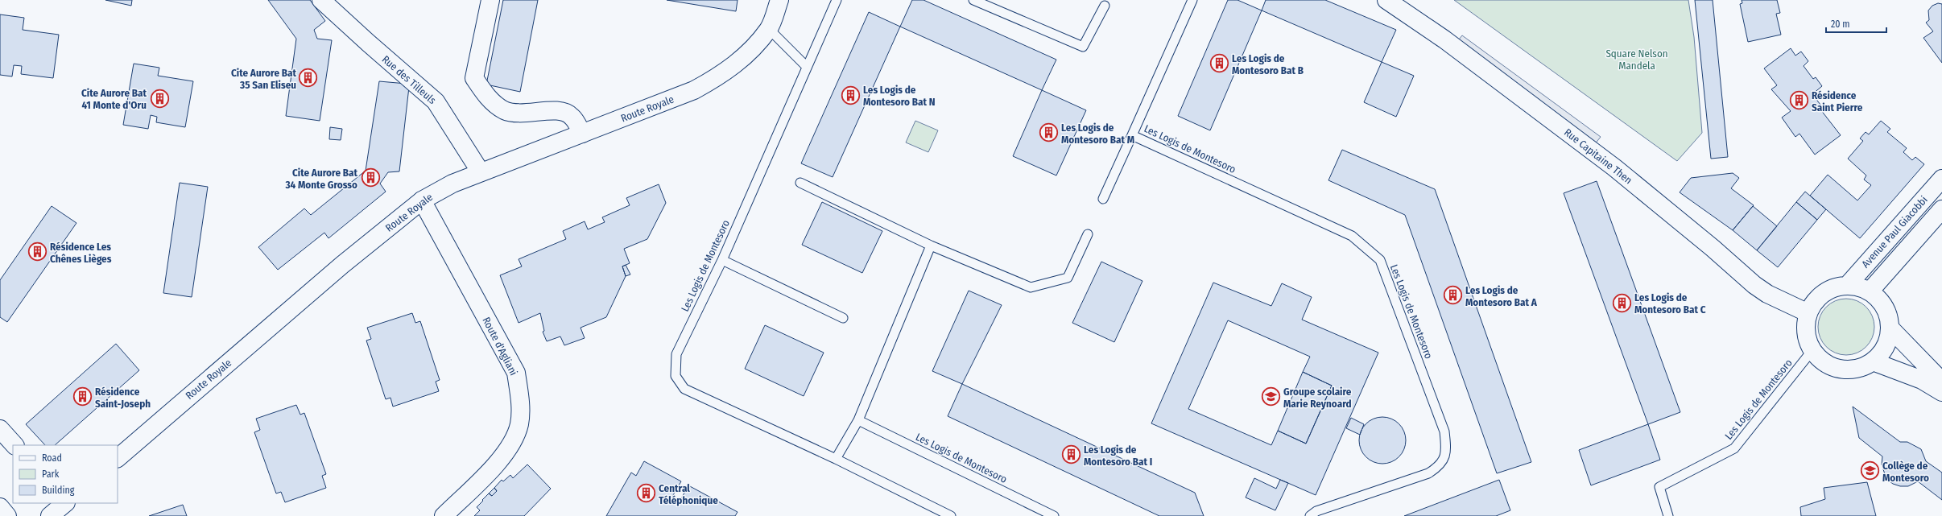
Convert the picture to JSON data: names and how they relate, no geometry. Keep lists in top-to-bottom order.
{
  "streets": {
    "main road": [
      "Rue des Tilleuls",
      "Route Royale",
      "Rue Capitaine Then",
      "Avenue Paul Giacobbi",
      "Route d'Agliani"
    ],
    "lane": ["Les Logis de Montesoro"]
  },
  "crossings": [
    ["Rue des Tilleuls", "Route Royale"],
    ["Route Royale", "Route d'Agliani"],
    ["Les Logis de Montesoro", "Rue Capitaine Then"],
    ["Les Logis de Montesoro", "Avenue Paul Giacobbi"],
    ["Rue Capitaine Then", "Avenue Paul Giacobbi"]
  ],
  "parks": ["Square Nelson Mandela"],
  "places": {
    "building": [
      "Les Logis de Montesoro Bat B",
      "Cite Aurore Bat 35 San Eliseu",
      "Les Logis de Montesoro Bat N",
      "Cite Aurore Bat 41 Monte d'Oru",
      "Résidence Saint Pierre",
      "Les Logis de Montesoro Bat M",
      "Cite Aurore Bat 34 Monte Grosso",
      "Résidence Les Chênes Lièges",
      "Les Logis de Montesoro Bat A",
      "Les Logis de Montesoro Bat C",
      "Résidence Saint-Joseph",
      "Les Logis de Montesoro Bat I",
      "Central Téléphonique"
    ],
    "school or university": ["Groupe scolaire Marie Reynoard", "Collège de Montesoro"]
  },
  "legend": ["Road", "Park", "Building"],
  "scale_bar": "20 m"
}
